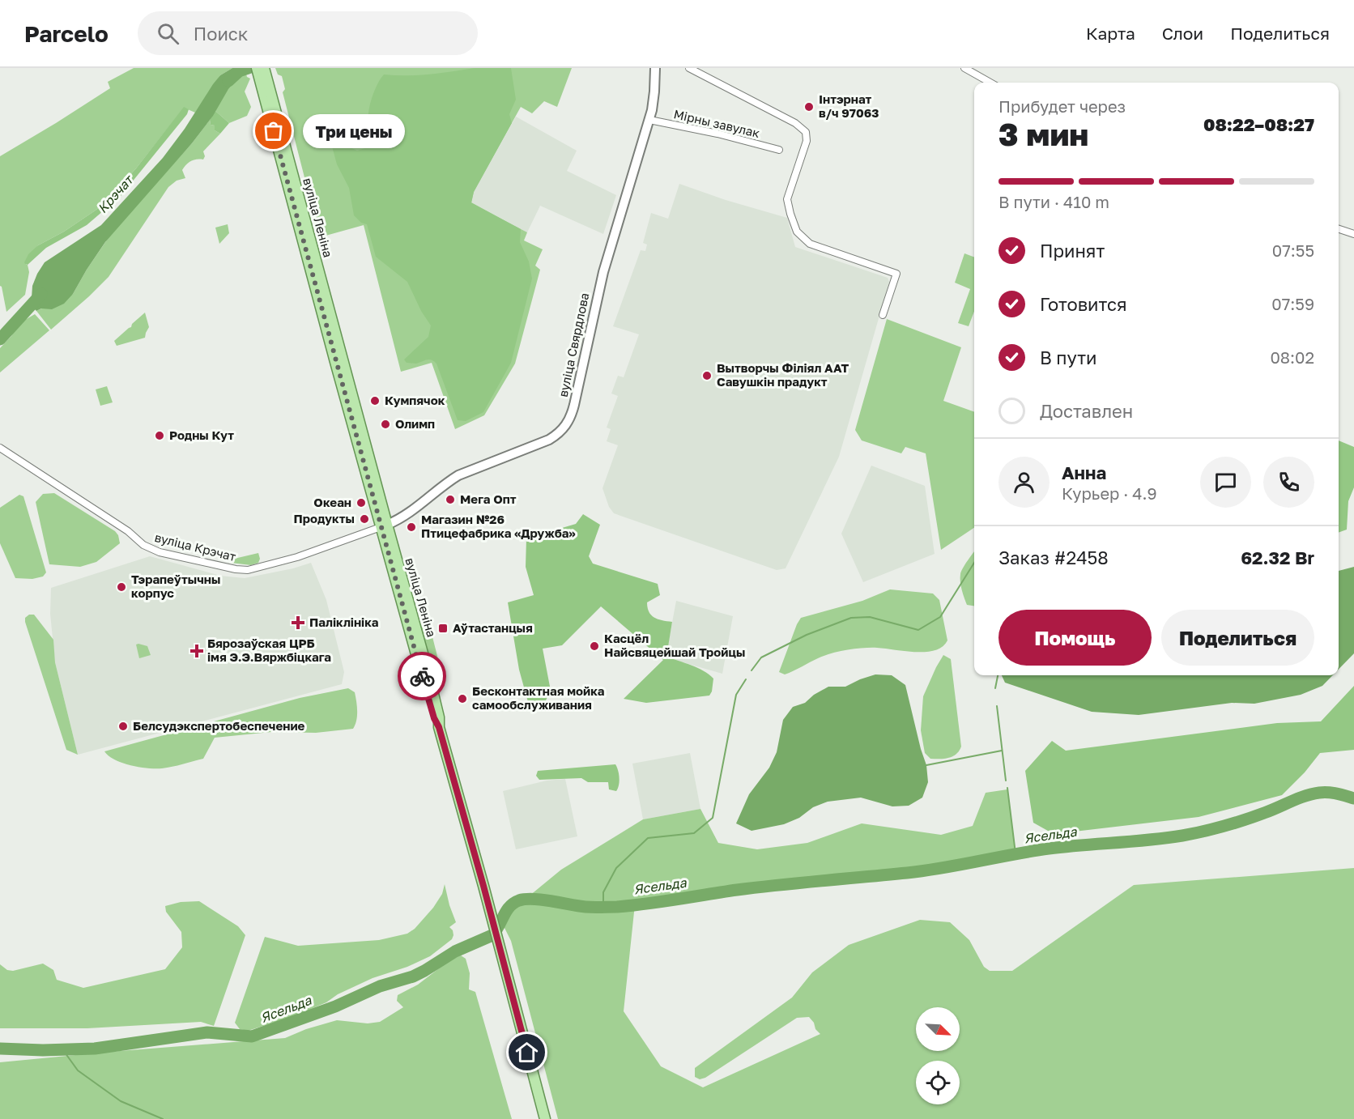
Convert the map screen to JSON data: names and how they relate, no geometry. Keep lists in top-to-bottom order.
{
  "streets": {
    "main road": ["вуліца Леніна", "вуліца Свярдлова"],
    "street": ["Мірны завулак", "вуліца Крэчат"]
  },
  "crossings": [
    ["Мірны завулак", "вуліца Свярдлова"],
    ["вуліца Леніна", "вуліца Свярдлова"],
    ["вуліца Леніна", "вуліца Крэчат"],
    ["вуліца Свярдлова", "вуліца Крэчат"]
  ],
  "water": ["Крэчат", "Ясельда"],
  "places": {
    "other": [
      "Інтэрнат в/ч 97063",
      "Три цены",
      "Вытворчы Філіял ААТ Савушкін прадукт",
      "Кумпячок",
      "Олимп",
      "Родны Кут",
      "Мега Опт",
      "Океан",
      "Продукты",
      "Магазин №26 Птицефабрика «Дружба»",
      "Тэрапеўтычны корпус",
      "Касцёл Найсвяцейшай Тройцы",
      "Бесконтактная мойка самообслуживания",
      "Белсудэкспертобеспечение"
    ],
    "health": ["Паліклініка", "Бярозаўская ЦРБ імя Э.Э.Вяржбіцкага"],
    "transit": ["Аўтастанцыя"]
  },
  "north": "bottom right",
  "page": {
    "header": "Parcelo",
    "search": "Поиск",
    "nav": ["Карта", "Слои", "Поделиться"],
    "heading": ["3 мин", "Прибудет через", "08:22–08:27"],
    "panel": [
      "Анна",
      "Курьер · 4.9",
      "Заказ #2458",
      "62.32 Br"
    ],
    "bubble": "Три цены",
    "bar": "В пути · 410 m",
    "list": [
      ["Принят", "07:55"],
      ["Готовится", "07:59"],
      ["В пути", "08:02"],
      "Доставлен"
    ],
    "buttons": ["Помощь", "Поделиться"]
  }
}
